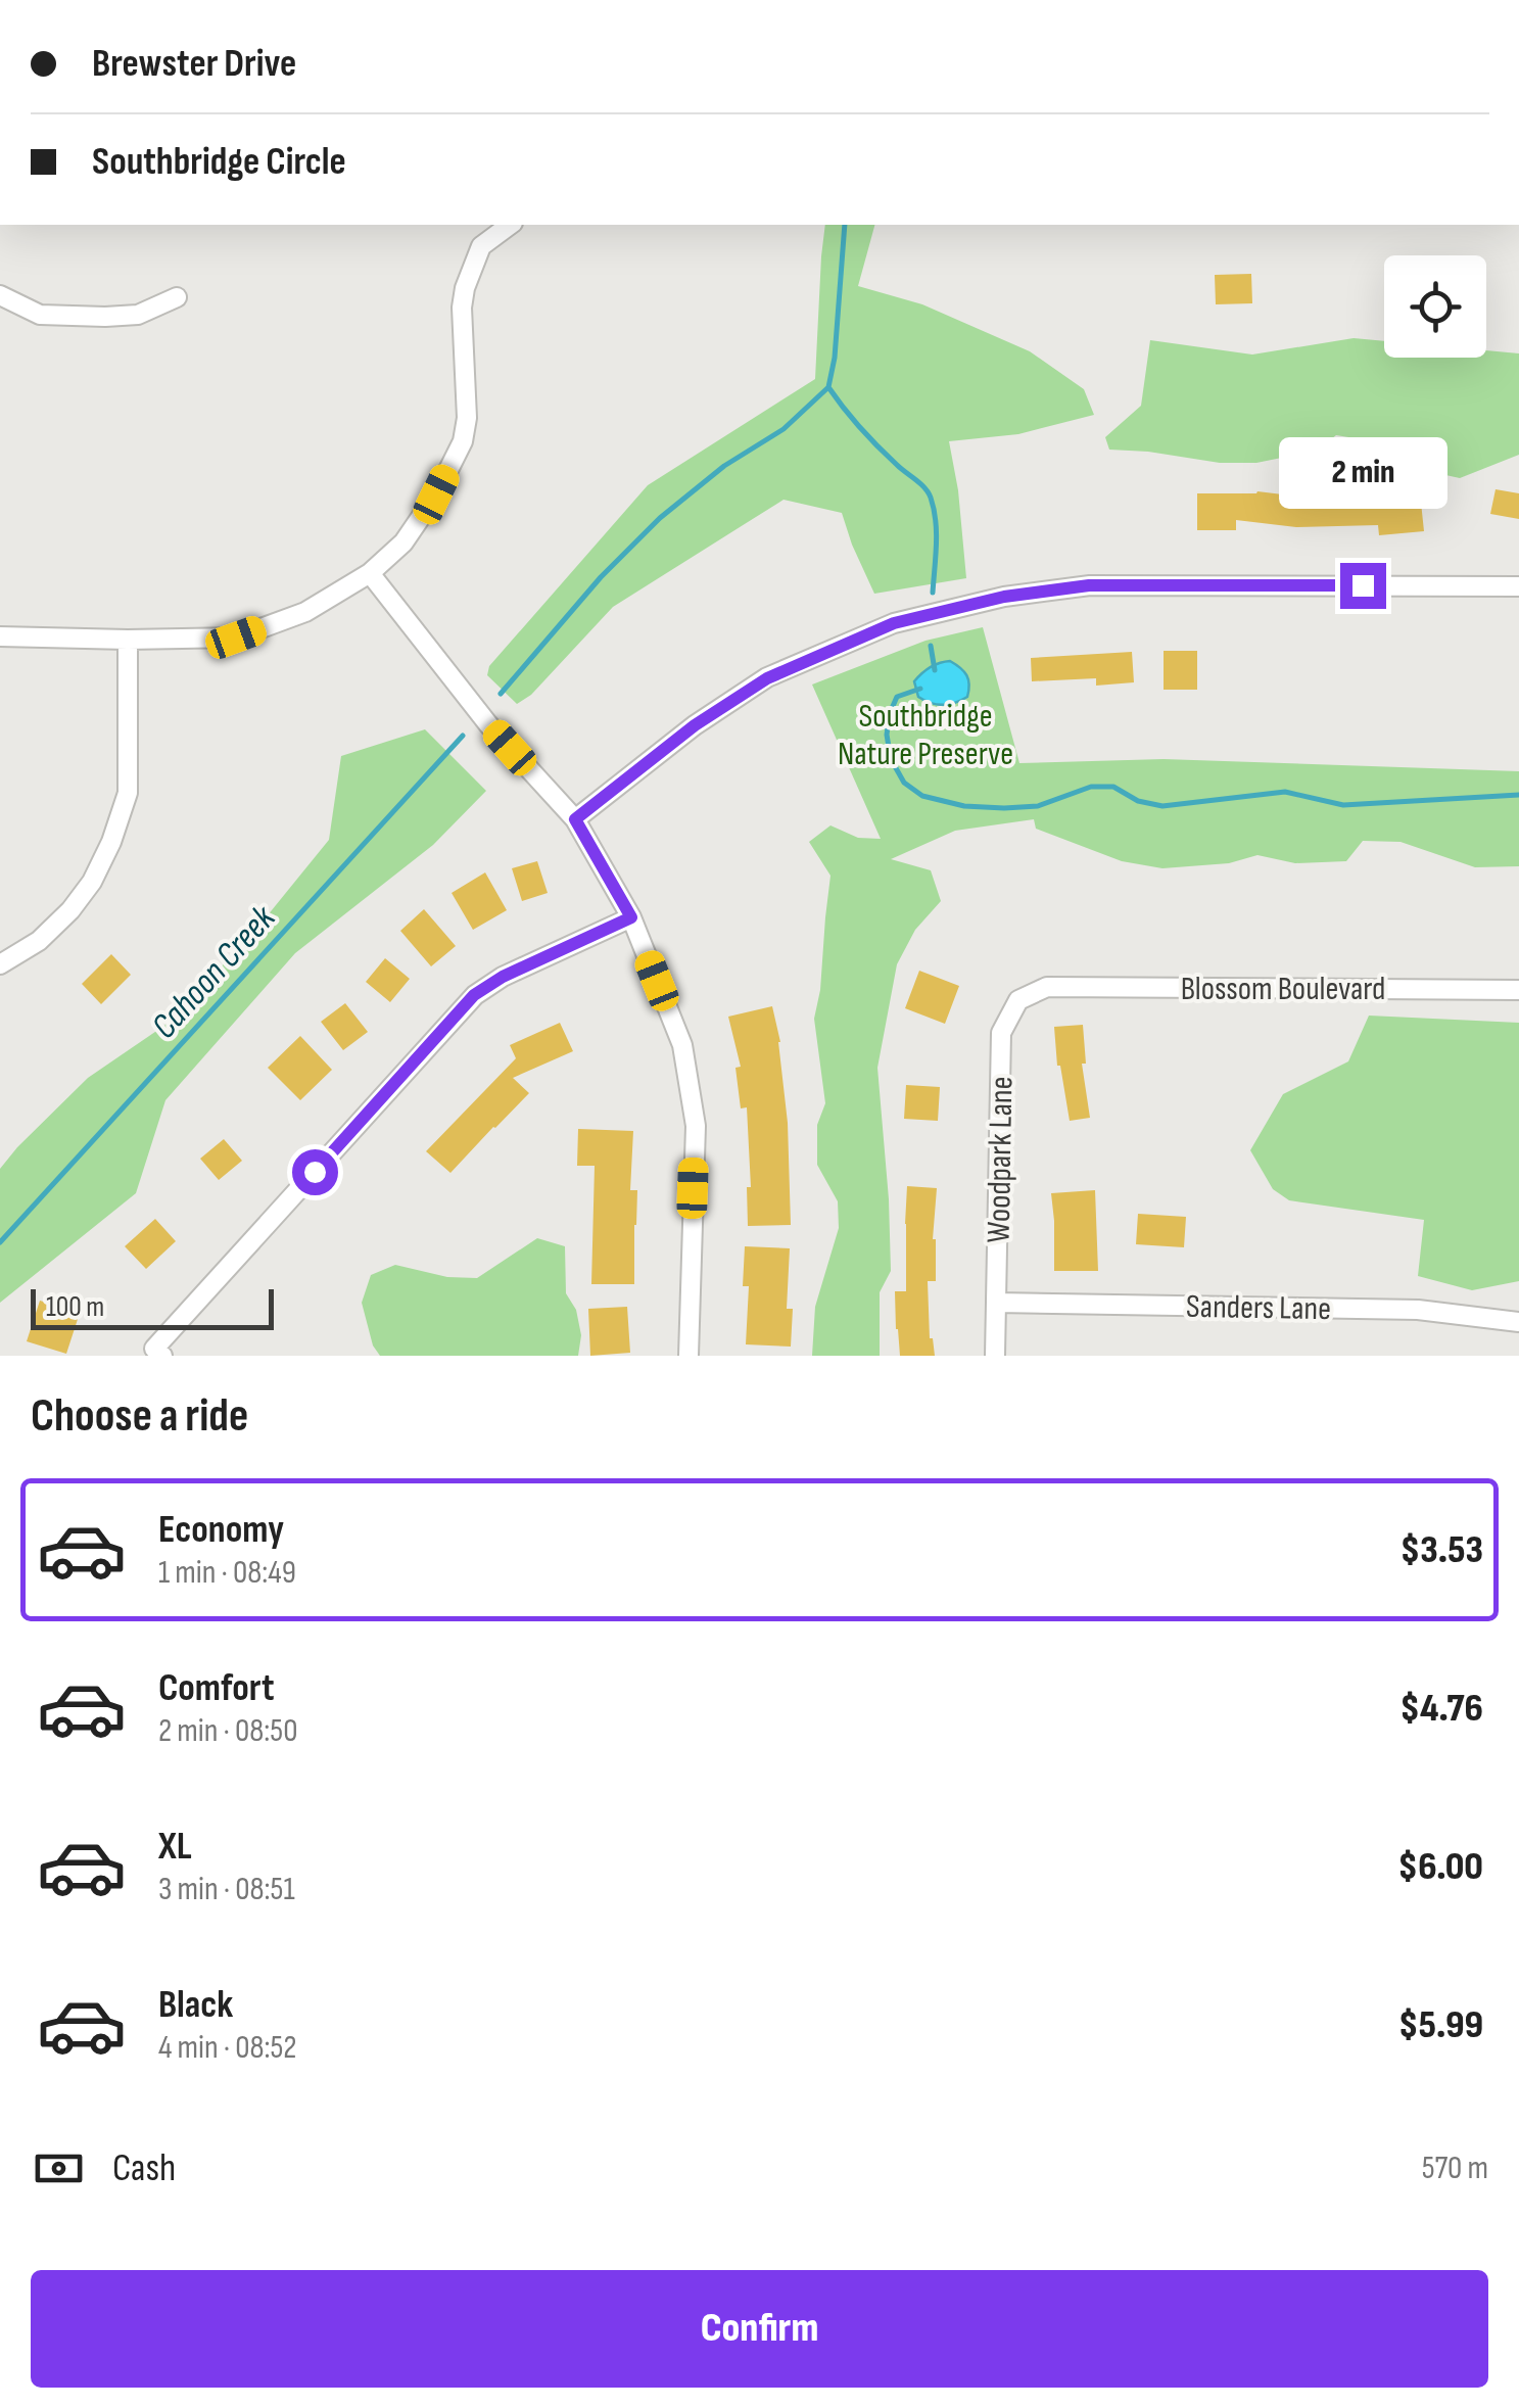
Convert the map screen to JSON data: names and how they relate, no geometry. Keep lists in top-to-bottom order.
{
  "streets": {
    "street": ["Blossom Boulevard", "Woodpark Lane", "Sanders Lane"]
  },
  "crossings": [
    ["Blossom Boulevard", "Woodpark Lane"],
    ["Woodpark Lane", "Sanders Lane"]
  ],
  "water": ["Cahoon Creek"],
  "parks": ["Southbridge Nature Preserve"],
  "scale_bar": "100 m",
  "page": {
    "banner": ["Brewster Drive", "Southbridge Circle"],
    "bubble": "2 min",
    "scale": "100 m",
    "heading": "Choose a ride",
    "list": [
      {
        "name": "Economy",
        "note": "1 min · 08:49",
        "value": "$3.53"
      },
      {
        "name": "Comfort",
        "note": "2 min · 08:50",
        "value": "$4.76"
      },
      {
        "name": "XL",
        "note": "3 min · 08:51",
        "value": "$6.00"
      },
      {
        "name": "Black",
        "note": "4 min · 08:52",
        "value": "$5.99"
      }
    ],
    "pay": ["Cash", "570 m"],
    "buttons": "Confirm"
  }
}
